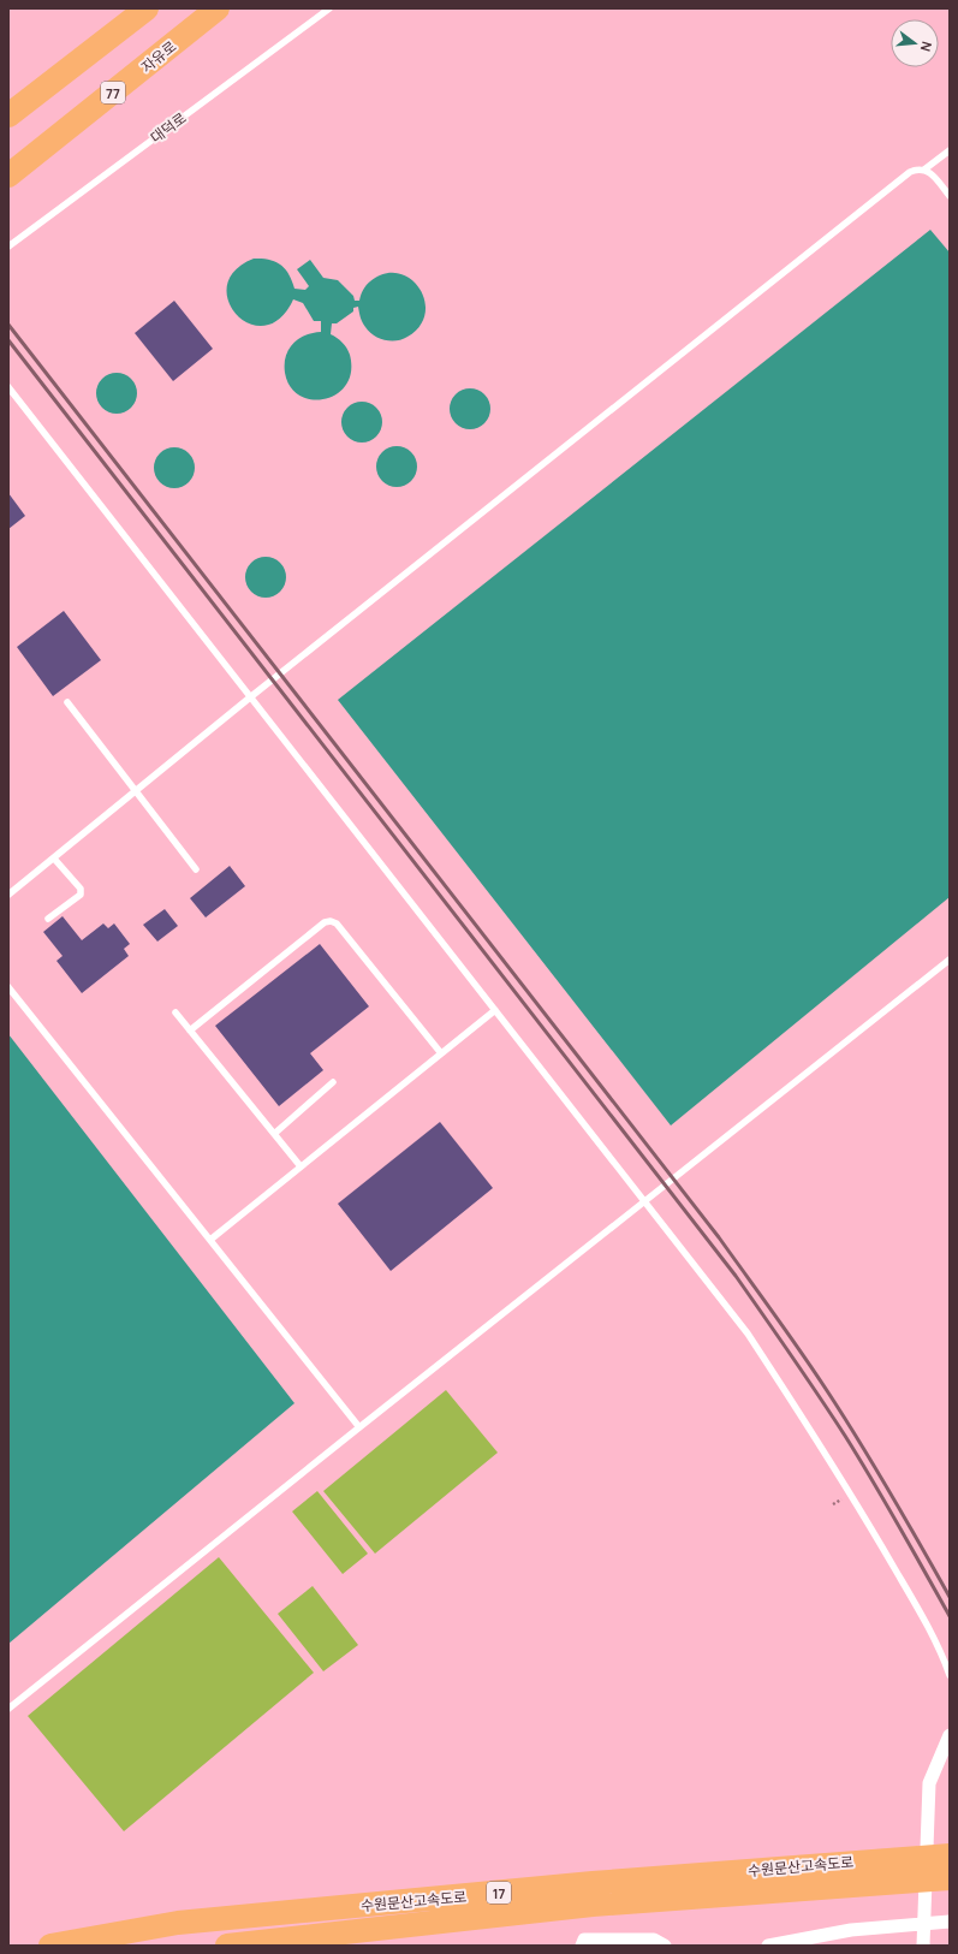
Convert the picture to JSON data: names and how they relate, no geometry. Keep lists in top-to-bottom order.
{
  "streets": {
    "highway": [
      "자유로",
      "77",
      "수원문산고속도로",
      "17"
    ],
    "lane": ["대덕로"]
  },
  "north": "right"
}
